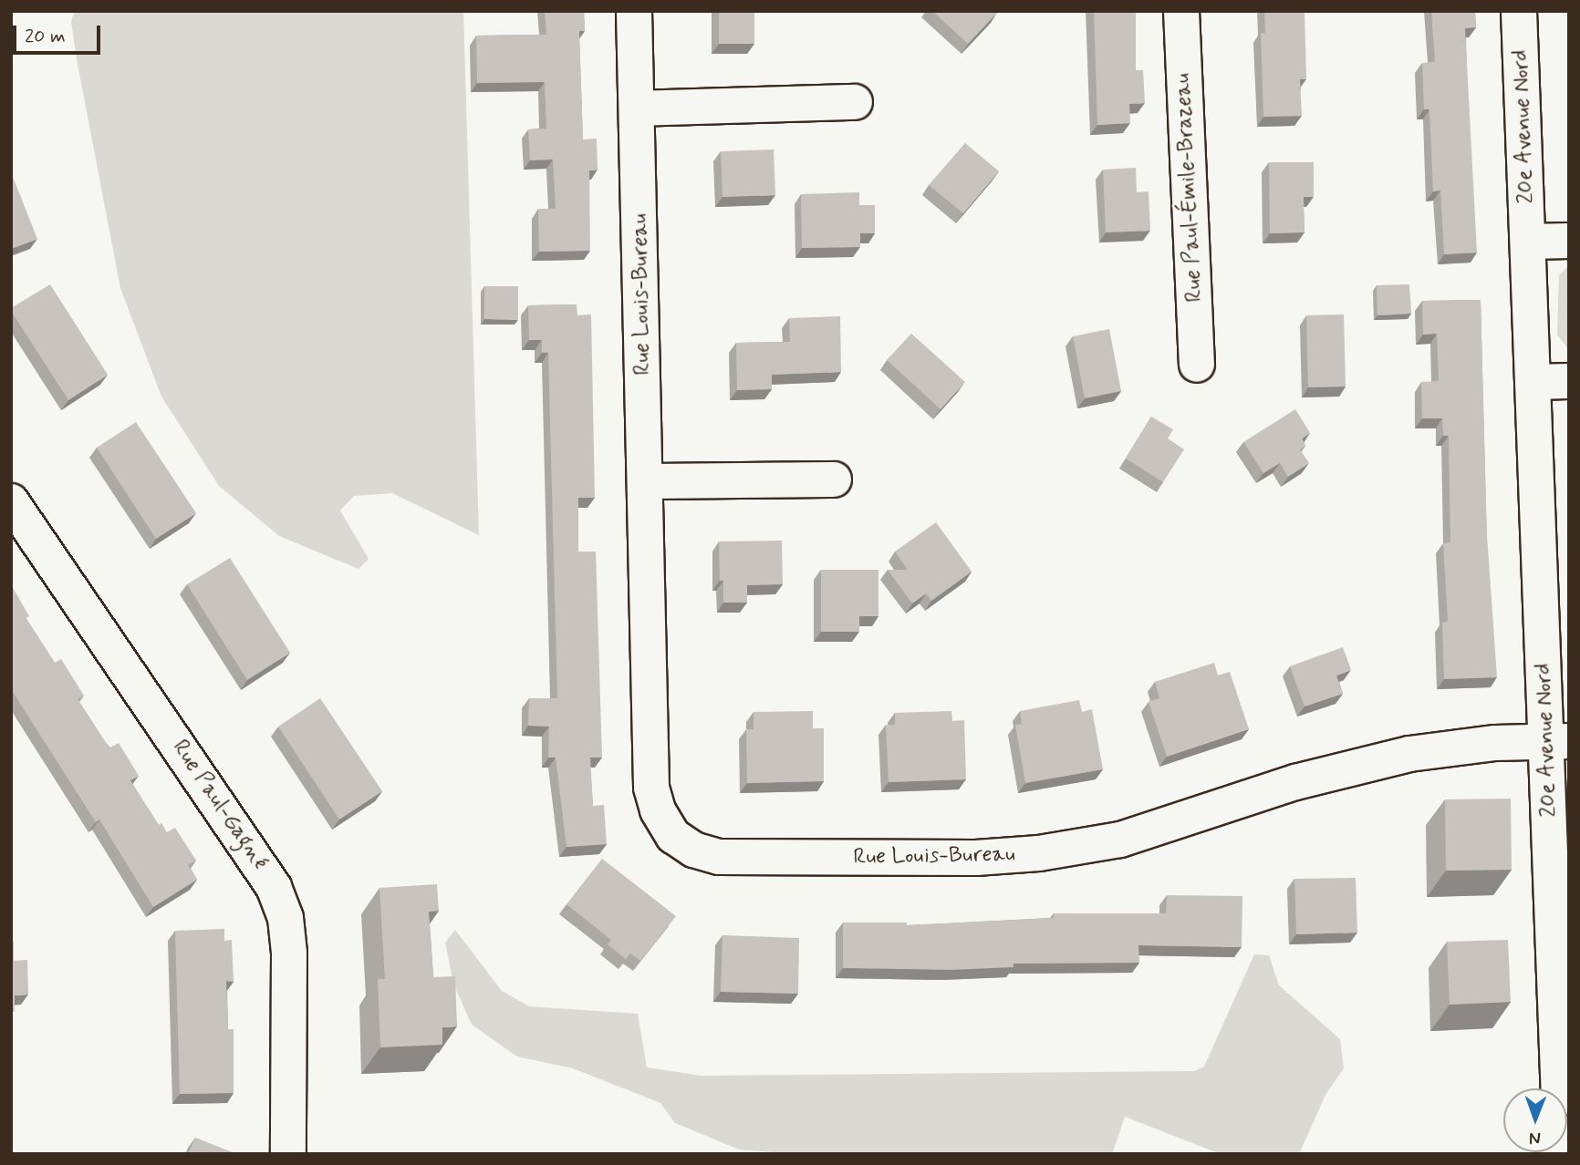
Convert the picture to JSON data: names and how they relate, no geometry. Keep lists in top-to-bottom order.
{
  "streets": {
    "street": [
      "20e Avenue Nord",
      "Rue Paul-Émile-Brazeau",
      "Rue Louis-Bureau",
      "Rue Paul-Gagné"
    ]
  },
  "crossings": [
    ["20e Avenue Nord", "Rue Louis-Bureau"]
  ],
  "scale_bar": "20 m",
  "north": "bottom"
}
